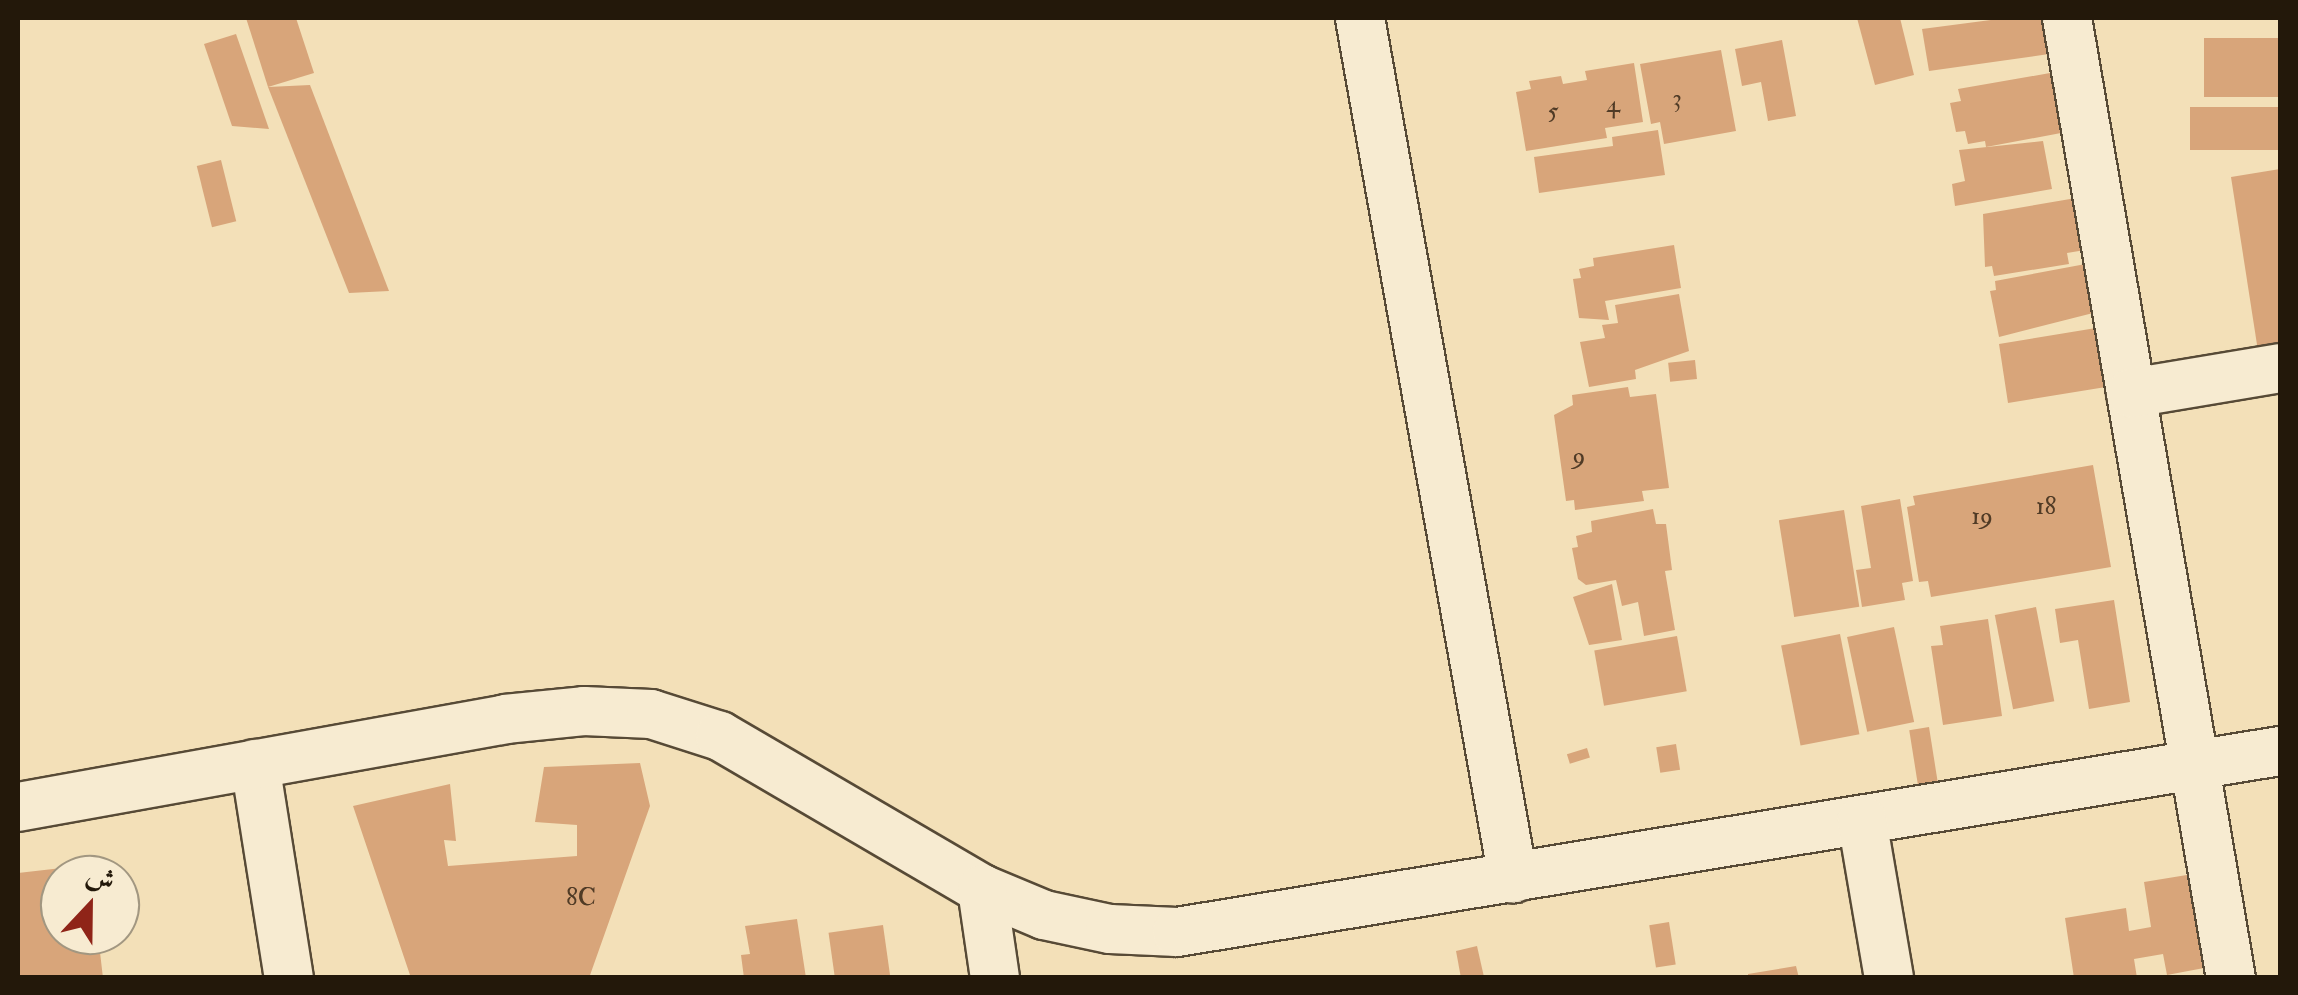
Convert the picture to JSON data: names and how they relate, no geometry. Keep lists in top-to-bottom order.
{
  "house_numbers": [
    "3",
    "4",
    "5",
    "9",
    "18",
    "19",
    "8C"
  ],
  "north": "top"
}
